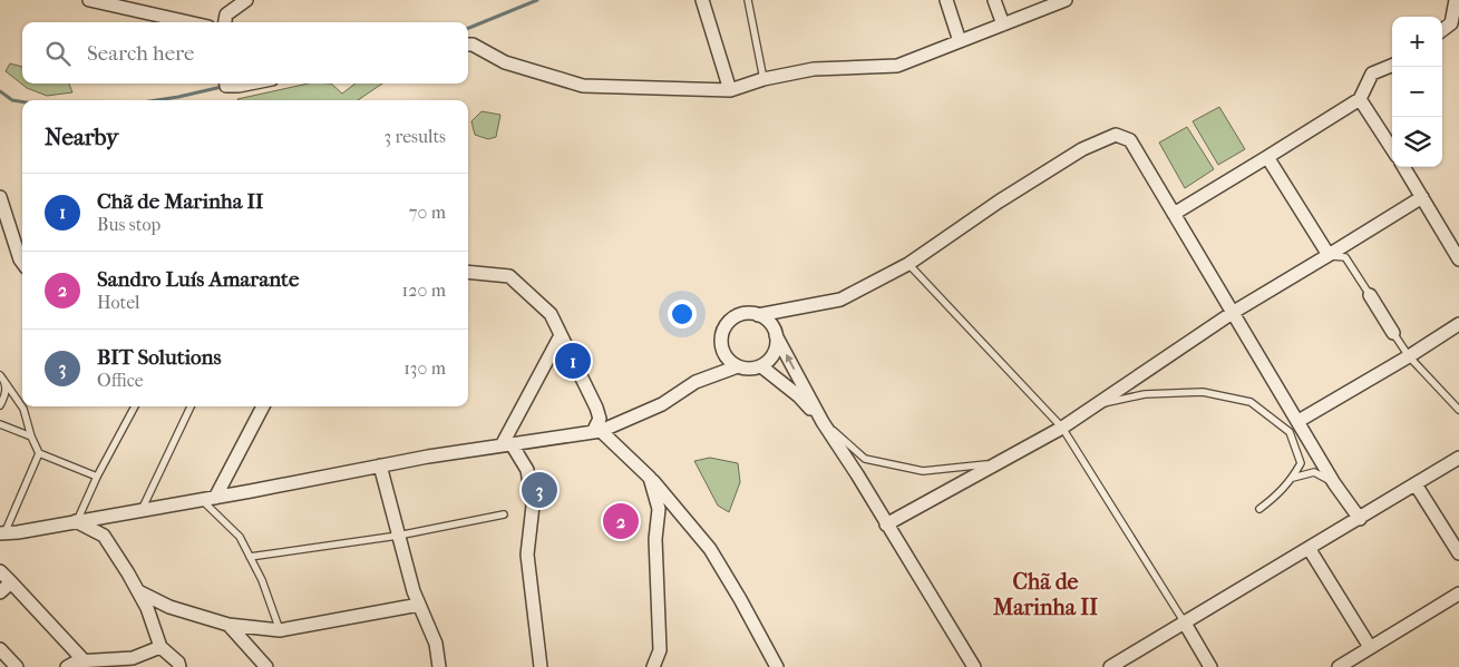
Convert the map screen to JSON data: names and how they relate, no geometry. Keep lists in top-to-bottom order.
{
  "districts": ["Chã de Marinha II"],
  "page": {
    "map_buttons": ["+", "−"],
    "search": "Search here",
    "heading": ["Nearby", "3 results"],
    "list": [
      {
        "mark": "1",
        "name": "Chã de Marinha II",
        "note": "Bus stop",
        "value": "70 m"
      },
      {
        "mark": "2",
        "name": "Sandro Luís Amarante",
        "note": "Hotel",
        "value": "120 m"
      },
      {
        "mark": "3",
        "name": "BIT Solutions",
        "note": "Office",
        "value": "130 m"
      }
    ],
    "pins": ["1", "3", "2"]
  }
}
